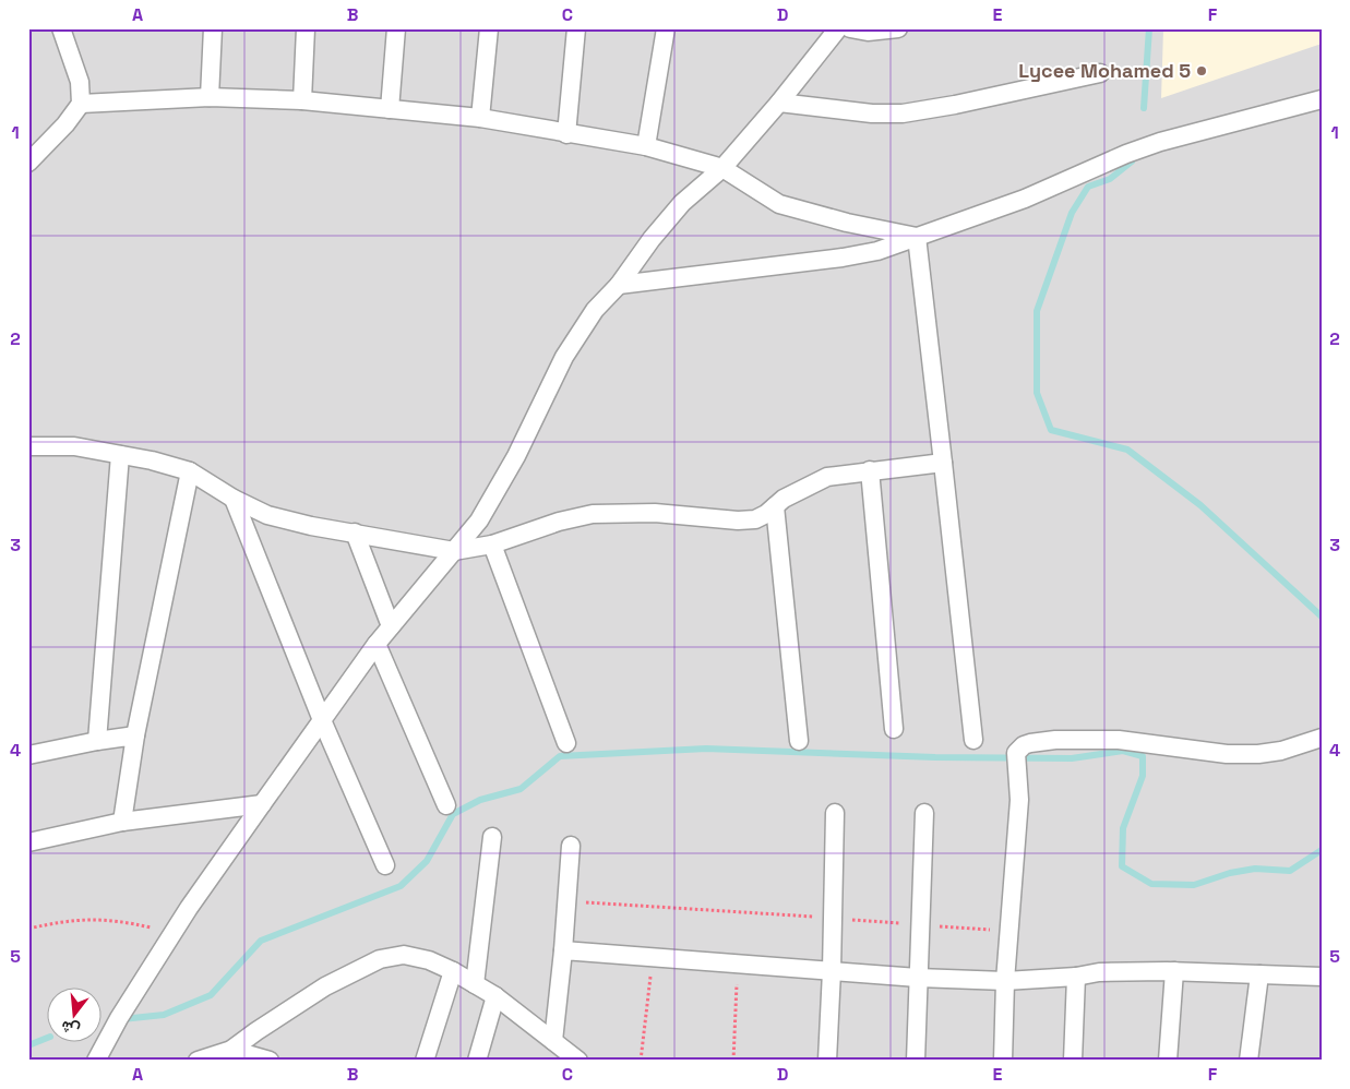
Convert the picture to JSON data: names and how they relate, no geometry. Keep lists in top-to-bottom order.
{
  "places": ["Lycee Mohamed 5"],
  "north": "bottom",
  "grid": {
    "columns": [
      "A",
      "B",
      "C",
      "D",
      "E",
      "F"
    ],
    "rows": [
      "1",
      "2",
      "3",
      "4",
      "5"
    ]
  }
}
